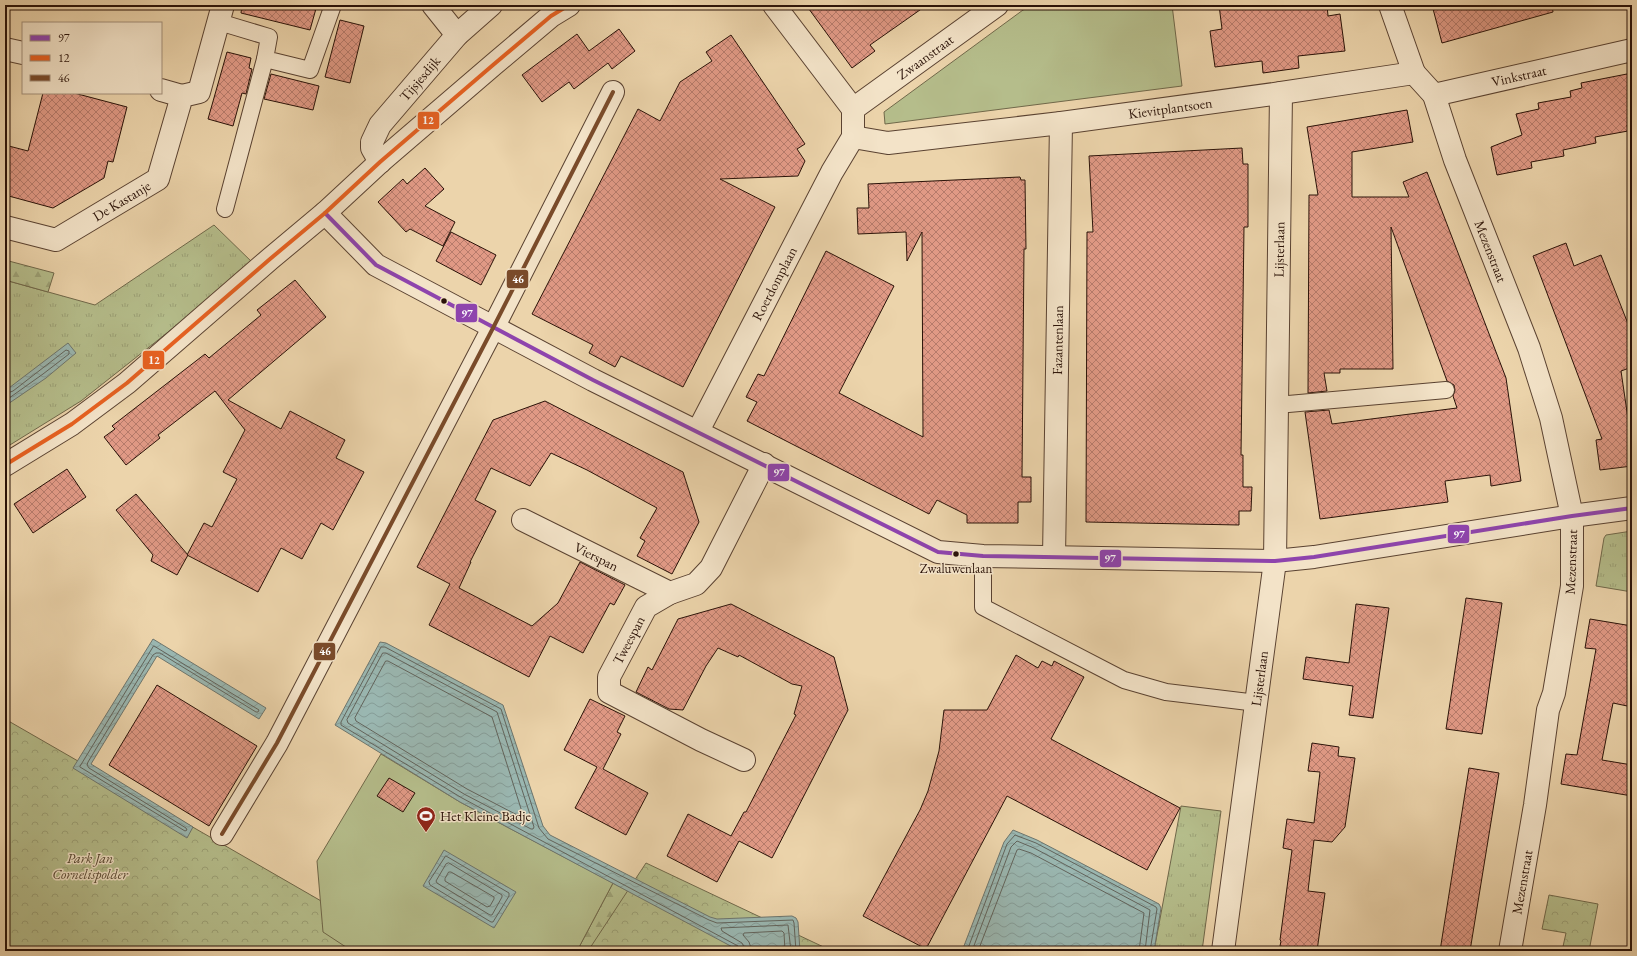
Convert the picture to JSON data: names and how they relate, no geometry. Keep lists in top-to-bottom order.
{
  "streets": {
    "street": [
      "Zwaanstraat",
      "Vinkstraat",
      "Tijsjesdijk",
      "Kievitplantsoen",
      "De Kastanje",
      "Lijsterlaan",
      "Mezenstraat",
      "Roerdomplaan",
      "Fazantenlaan",
      "Vierspan",
      "Tweespan"
    ]
  },
  "crossings": [
    ["Vinkstraat", "Mezenstraat"],
    ["Kievitplantsoen", "Lijsterlaan"],
    ["Kievitplantsoen", "Roerdomplaan"],
    ["Kievitplantsoen", "Fazantenlaan"],
    ["Vierspan", "Tweespan"]
  ],
  "parks": ["Park Jan Cornelispolder"],
  "places": {
    "other": ["Zwaluwenlaan"],
    "sports": ["Het Kleine Badje"]
  },
  "lines": ["transit line 12", "transit line 46", "transit line 97"],
  "legend": ["97", "12", "46"]
}
